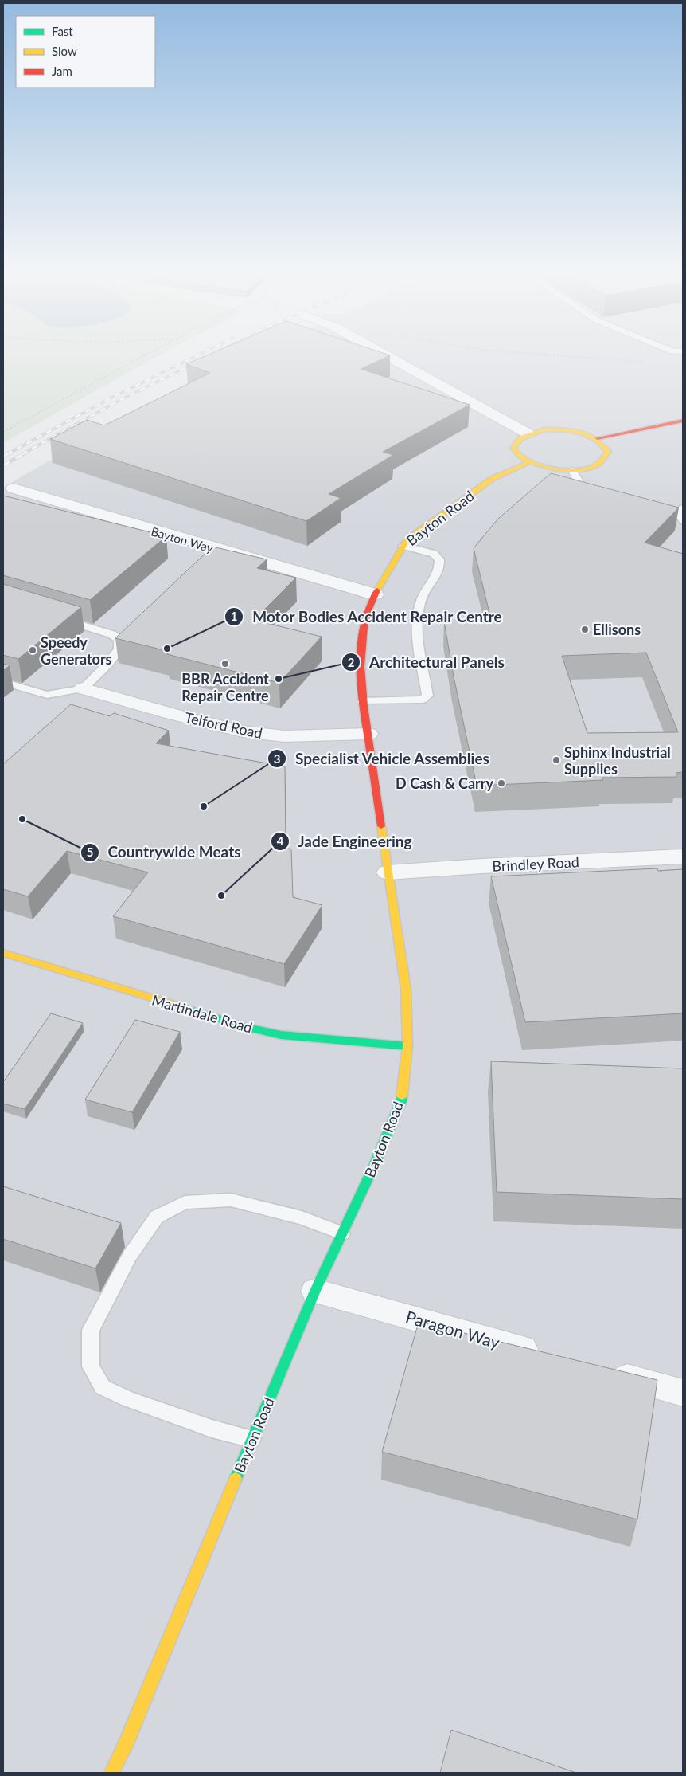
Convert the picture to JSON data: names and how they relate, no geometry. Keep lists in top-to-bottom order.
{
  "streets": {
    "street": [
      "Bayton Road",
      "Bayton Way",
      "Telford Road",
      "Brindley Road",
      "Martindale Road",
      "Paragon Way"
    ]
  },
  "crossings": [
    ["Bayton Road", "Bayton Way"],
    ["Bayton Road", "Telford Road"],
    ["Bayton Road", "Brindley Road"],
    ["Bayton Road", "Martindale Road"],
    ["Bayton Road", "Paragon Way"]
  ],
  "places": [
    "Ellisons",
    "Motor Bodies Accident Repair Centre",
    "Speedy Generators",
    "BBR Accident Repair Centre",
    "Architectural Panels",
    "Sphinx Industrial Supplies",
    "D Cash & Carry",
    "Specialist Vehicle Assemblies",
    "Countrywide Meats",
    "Jade Engineering"
  ],
  "legend": ["Fast", "Slow", "Jam"]
}
